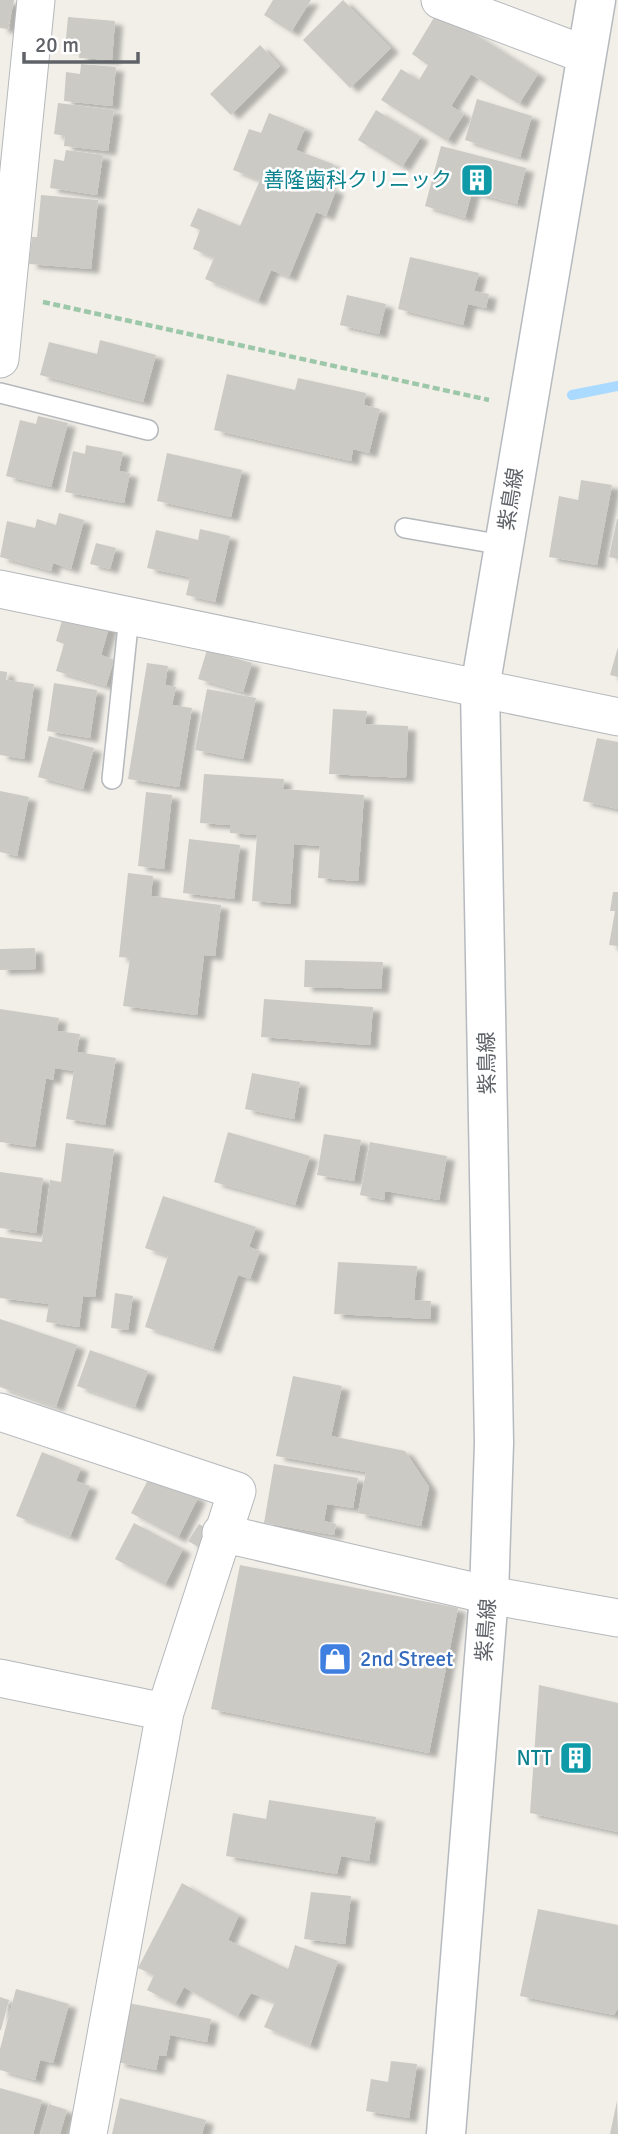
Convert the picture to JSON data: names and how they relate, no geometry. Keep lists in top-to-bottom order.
{
  "streets": {
    "street": ["紫鳥線"]
  },
  "places": {
    "building": ["善隆歯科クリニック", "NTT"],
    "shop": ["2nd Street"]
  },
  "scale_bar": "20 m"
}
